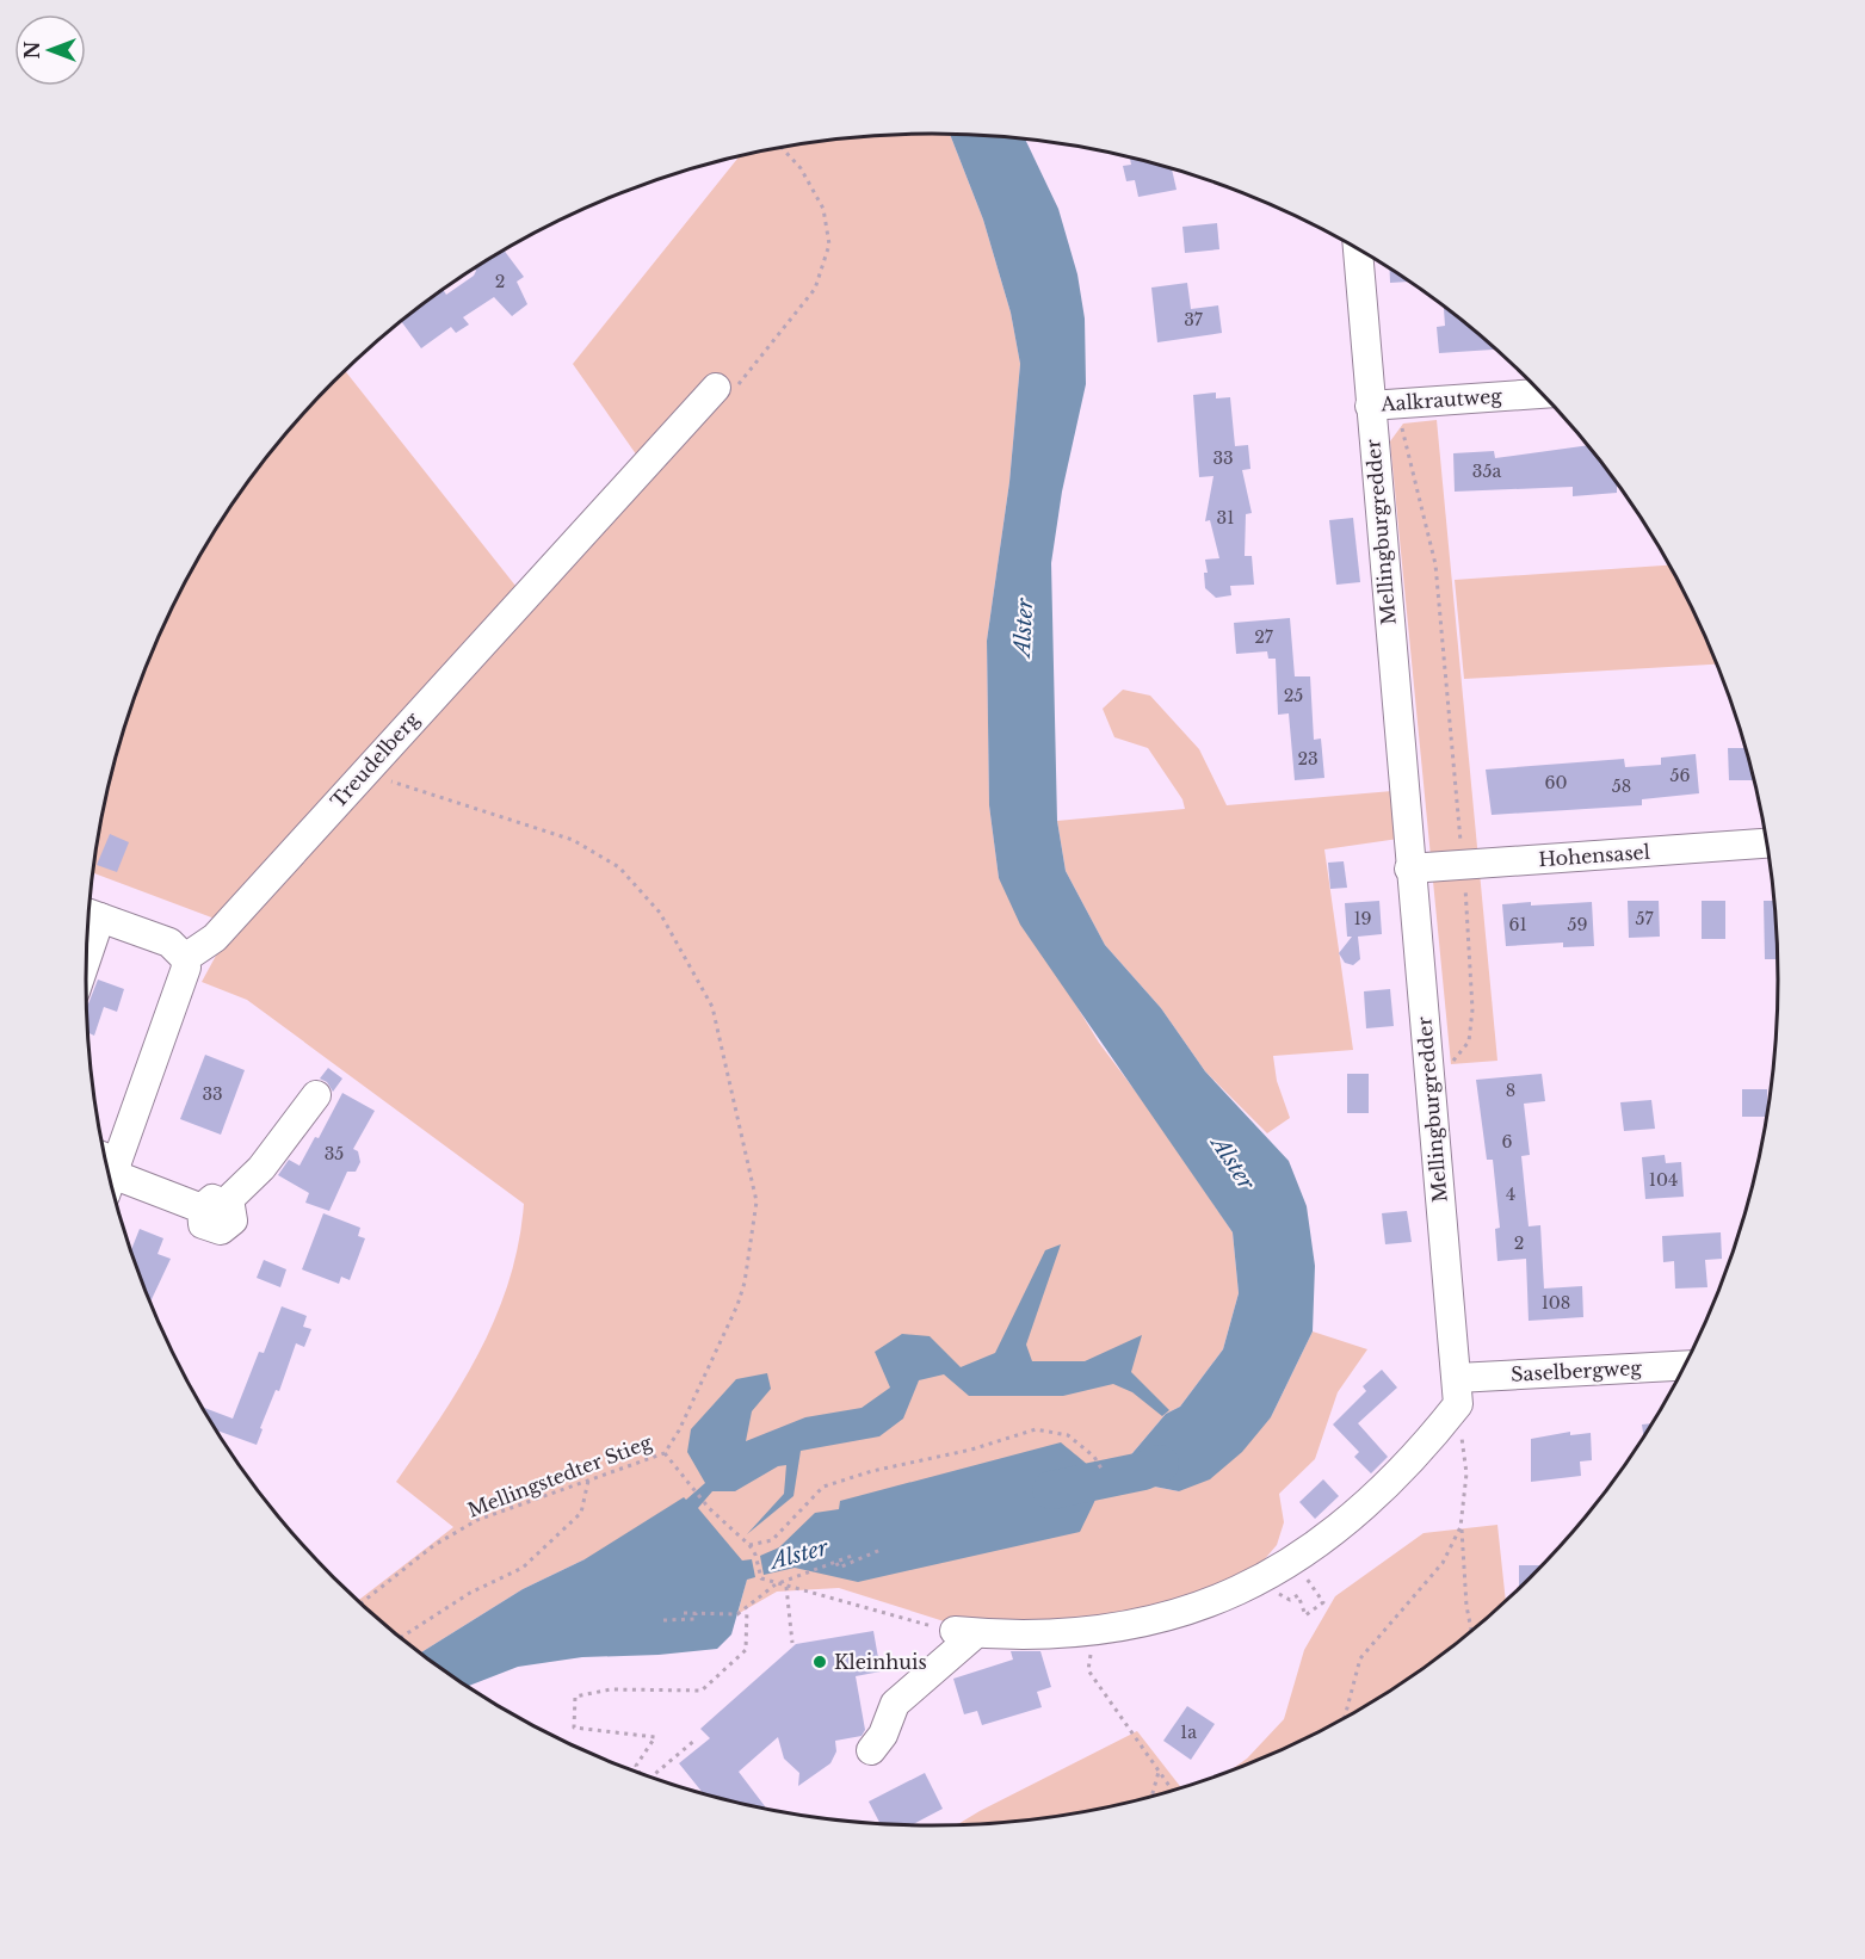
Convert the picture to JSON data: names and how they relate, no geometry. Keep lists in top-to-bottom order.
{
  "streets": {
    "street": [
      "Aalkrautweg",
      "Mellingburgredder",
      "Treudelberg",
      "Hohensasel",
      "Saselbergweg"
    ],
    "path": ["Mellingstedter Stieg"]
  },
  "crossings": [
    ["Aalkrautweg", "Mellingburgredder"],
    ["Mellingburgredder", "Hohensasel"],
    ["Mellingburgredder", "Saselbergweg"],
    ["Treudelberg", "Mellingstedter Stieg"]
  ],
  "water": ["Alster"],
  "places": ["Kleinhuis"],
  "house_numbers": [
    "2",
    "37",
    "33",
    "35a",
    "31",
    "27",
    "25",
    "23",
    "56",
    "60",
    "58",
    "19",
    "57",
    "61",
    "59",
    "8",
    "33",
    "6",
    "35",
    "104",
    "4",
    "2",
    "108",
    "1a"
  ],
  "north": "left"
}
